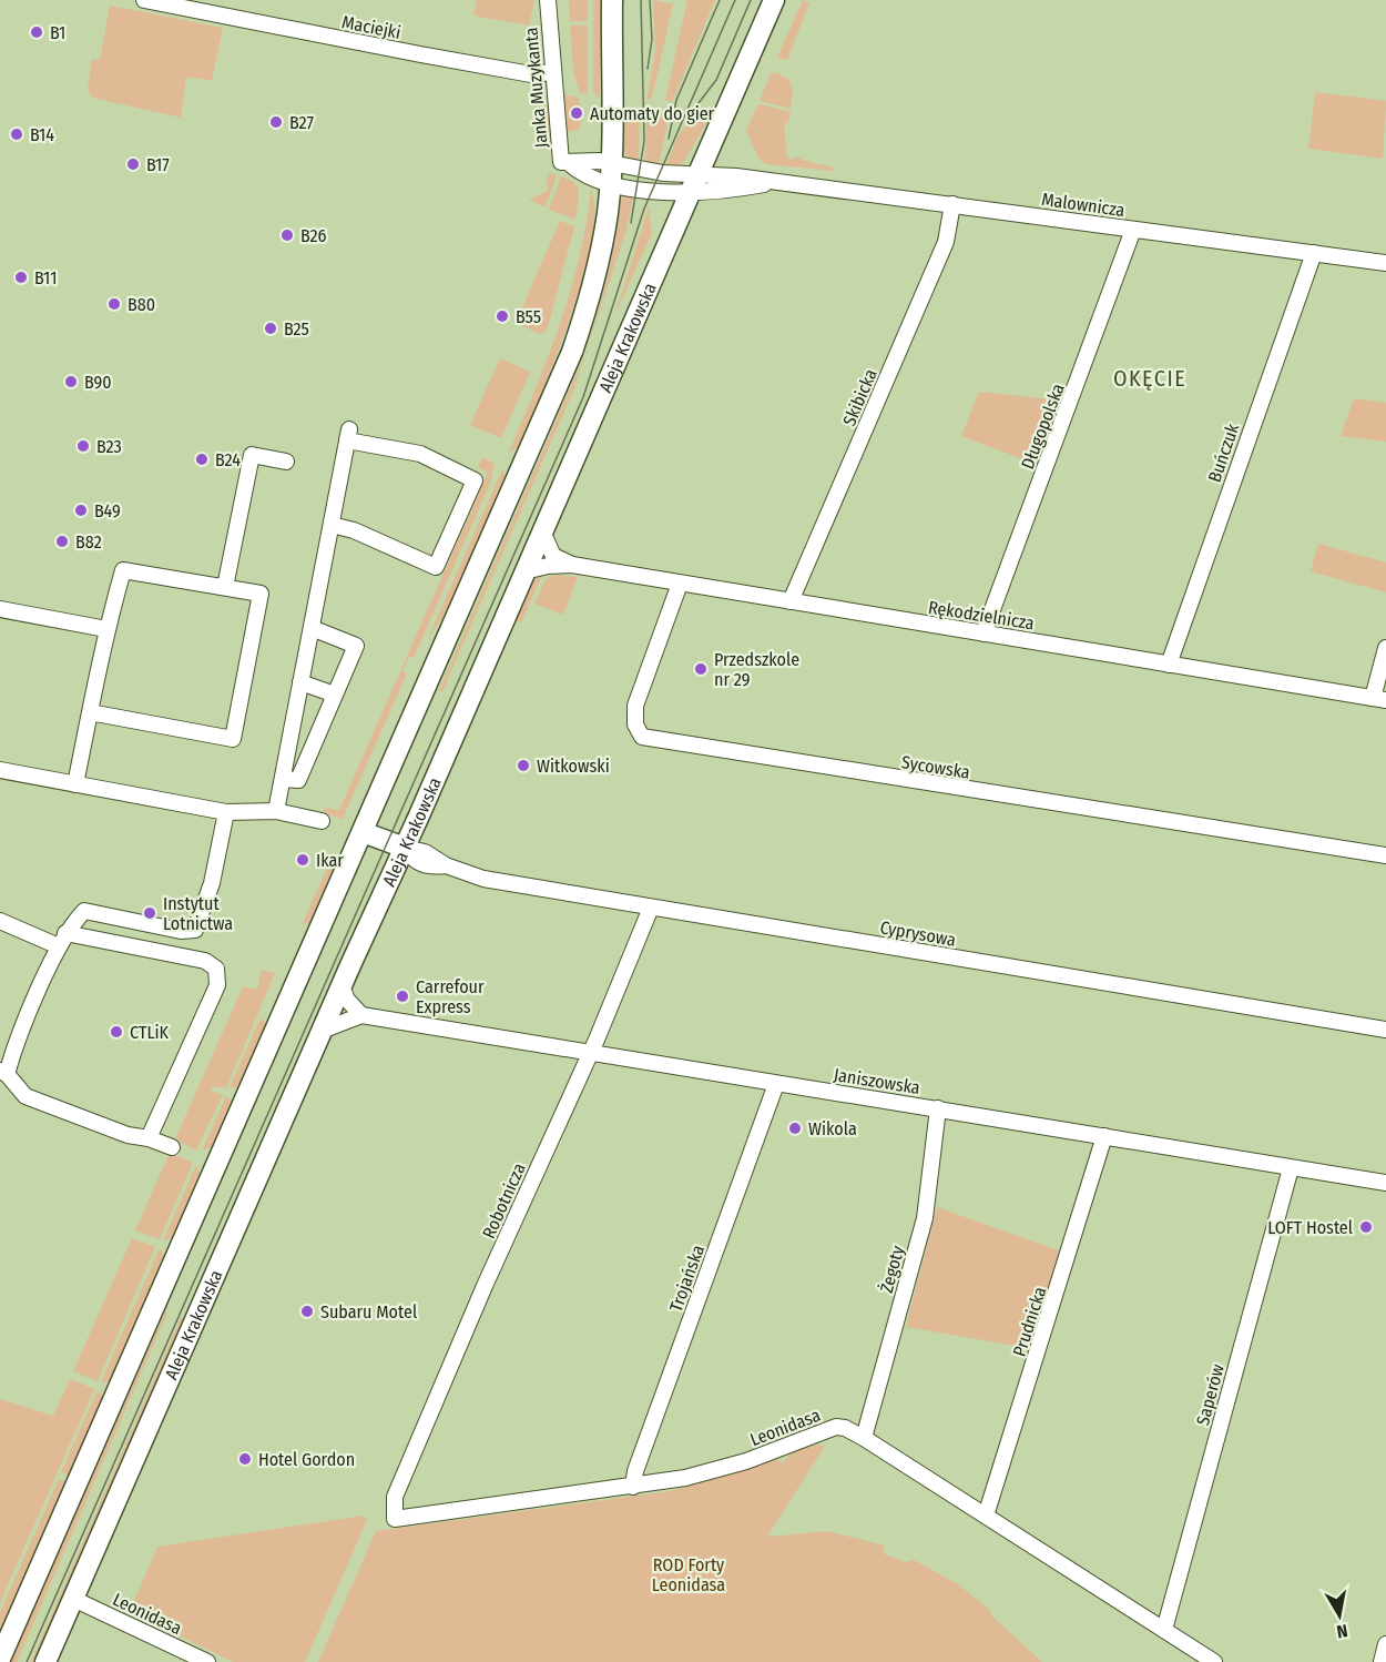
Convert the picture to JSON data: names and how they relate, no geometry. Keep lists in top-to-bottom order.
{
  "streets": {
    "main road": ["Aleja Krakowska"],
    "street": [
      "Maciejki",
      "Janka Muzykanta",
      "Malownicza",
      "Skibicka",
      "Długopolska",
      "Buńczuk",
      "Rękodzielnicza",
      "Sycowska",
      "Cyprysowa",
      "Janiszowska",
      "Robotnicza",
      "Żegoty",
      "Trojańska",
      "Prudnicka",
      "Saperów",
      "Leonidasa"
    ]
  },
  "crossings": [
    ["Maciejki", "Janka Muzykanta"],
    ["Janka Muzykanta", "Malownicza"],
    ["Janka Muzykanta", "Aleja Krakowska"],
    ["Malownicza", "Aleja Krakowska"],
    ["Malownicza", "Skibicka"],
    ["Malownicza", "Długopolska"],
    ["Malownicza", "Buńczuk"],
    ["Aleja Krakowska", "Rękodzielnicza"],
    ["Aleja Krakowska", "Cyprysowa"],
    ["Aleja Krakowska", "Leonidasa"],
    ["Skibicka", "Rękodzielnicza"],
    ["Długopolska", "Rękodzielnicza"],
    ["Buńczuk", "Rękodzielnicza"],
    ["Rękodzielnicza", "Sycowska"],
    ["Cyprysowa", "Robotnicza"],
    ["Janiszowska", "Robotnicza"],
    ["Janiszowska", "Żegoty"],
    ["Janiszowska", "Trojańska"],
    ["Janiszowska", "Prudnicka"],
    ["Janiszowska", "Saperów"],
    ["Robotnicza", "Leonidasa"],
    ["Żegoty", "Leonidasa"],
    ["Trojańska", "Leonidasa"],
    ["Prudnicka", "Leonidasa"],
    ["Saperów", "Leonidasa"]
  ],
  "districts": ["OKĘCIE"],
  "parks": ["ROD Forty Leonidasa"],
  "places": [
    "B1",
    "Automaty do gier",
    "B27",
    "B14",
    "B17",
    "B26",
    "B11",
    "B80",
    "B55",
    "B25",
    "B90",
    "B23",
    "B24",
    "B49",
    "B82",
    "Przedszkole nr 29",
    "Witkowski",
    "Ikar",
    "Instytut Lotnictwa",
    "Carrefour Express",
    "CTLiK",
    "Wikola",
    "LOFT Hostel",
    "Subaru Motel",
    "Hotel Gordon"
  ],
  "north": "bottom"
}
